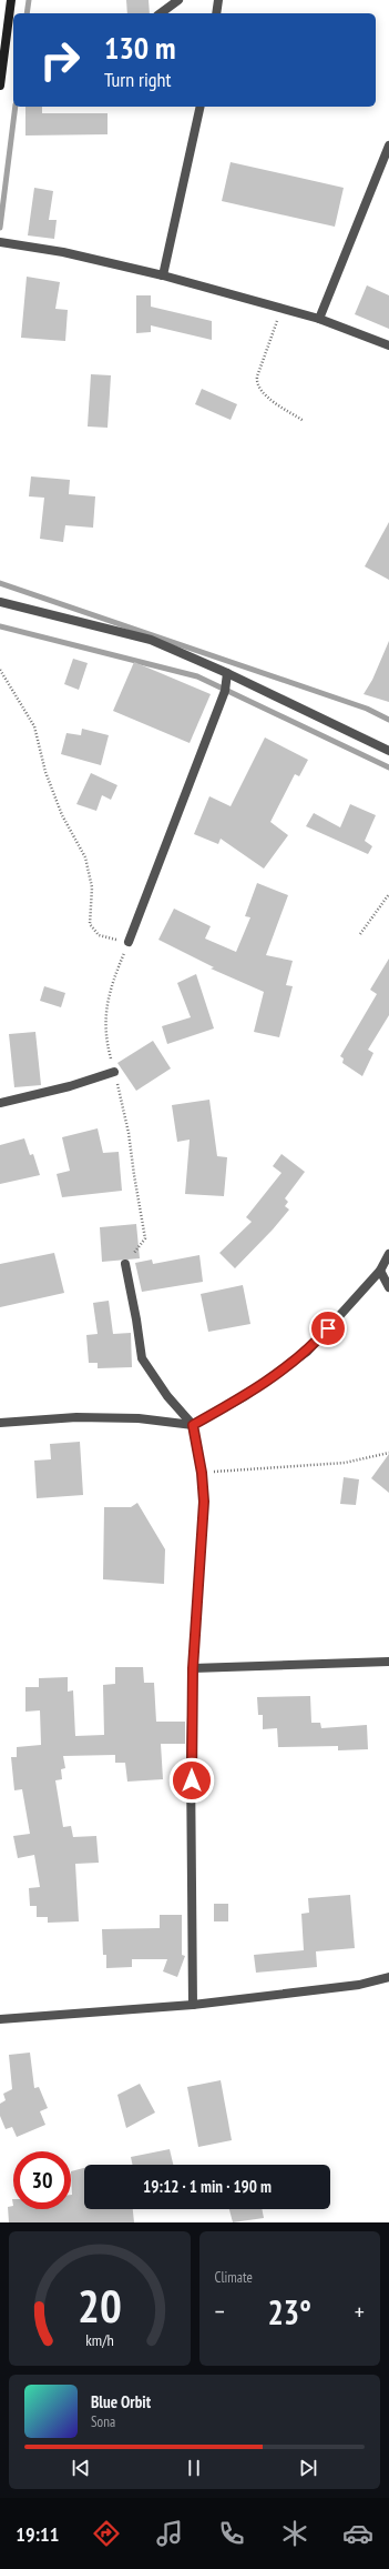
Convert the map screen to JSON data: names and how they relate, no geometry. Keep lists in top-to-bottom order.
{
  "page": {
    "turn": ["130 m", "Turn right"],
    "limit": "30",
    "trip": "19:12 · 1 min · 190 m",
    "tile": "Climate",
    "heat": ["−", "23°", "+"],
    "song": ["Blue Orbit", "Sona"],
    "tabs": "19:11",
    "gauge": ["20", "km/h"]
  }
}
